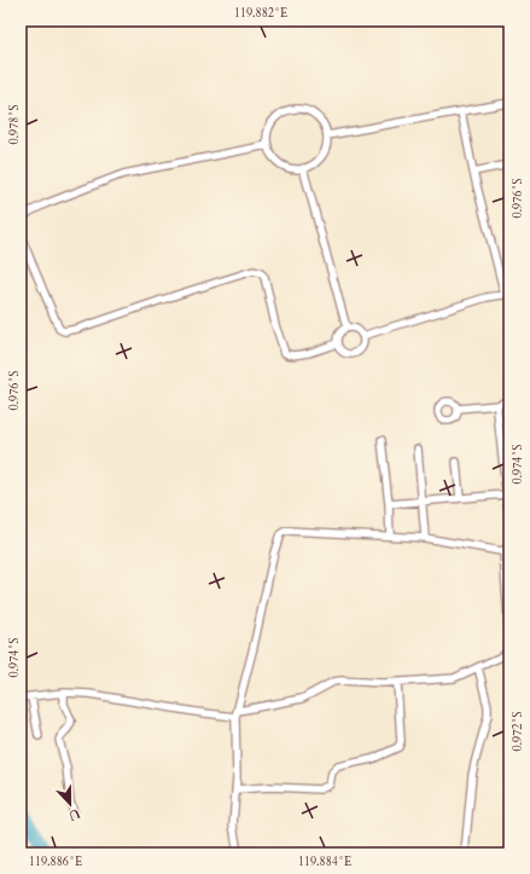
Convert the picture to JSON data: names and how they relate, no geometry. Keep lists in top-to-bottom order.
{
  "north": "bottom",
  "coordinates": [
    "119.882°E",
    "0.978°S",
    "0.976°S",
    "0.974°S",
    "0.972°S",
    "119.886°E",
    "119.884°E"
  ]
}
